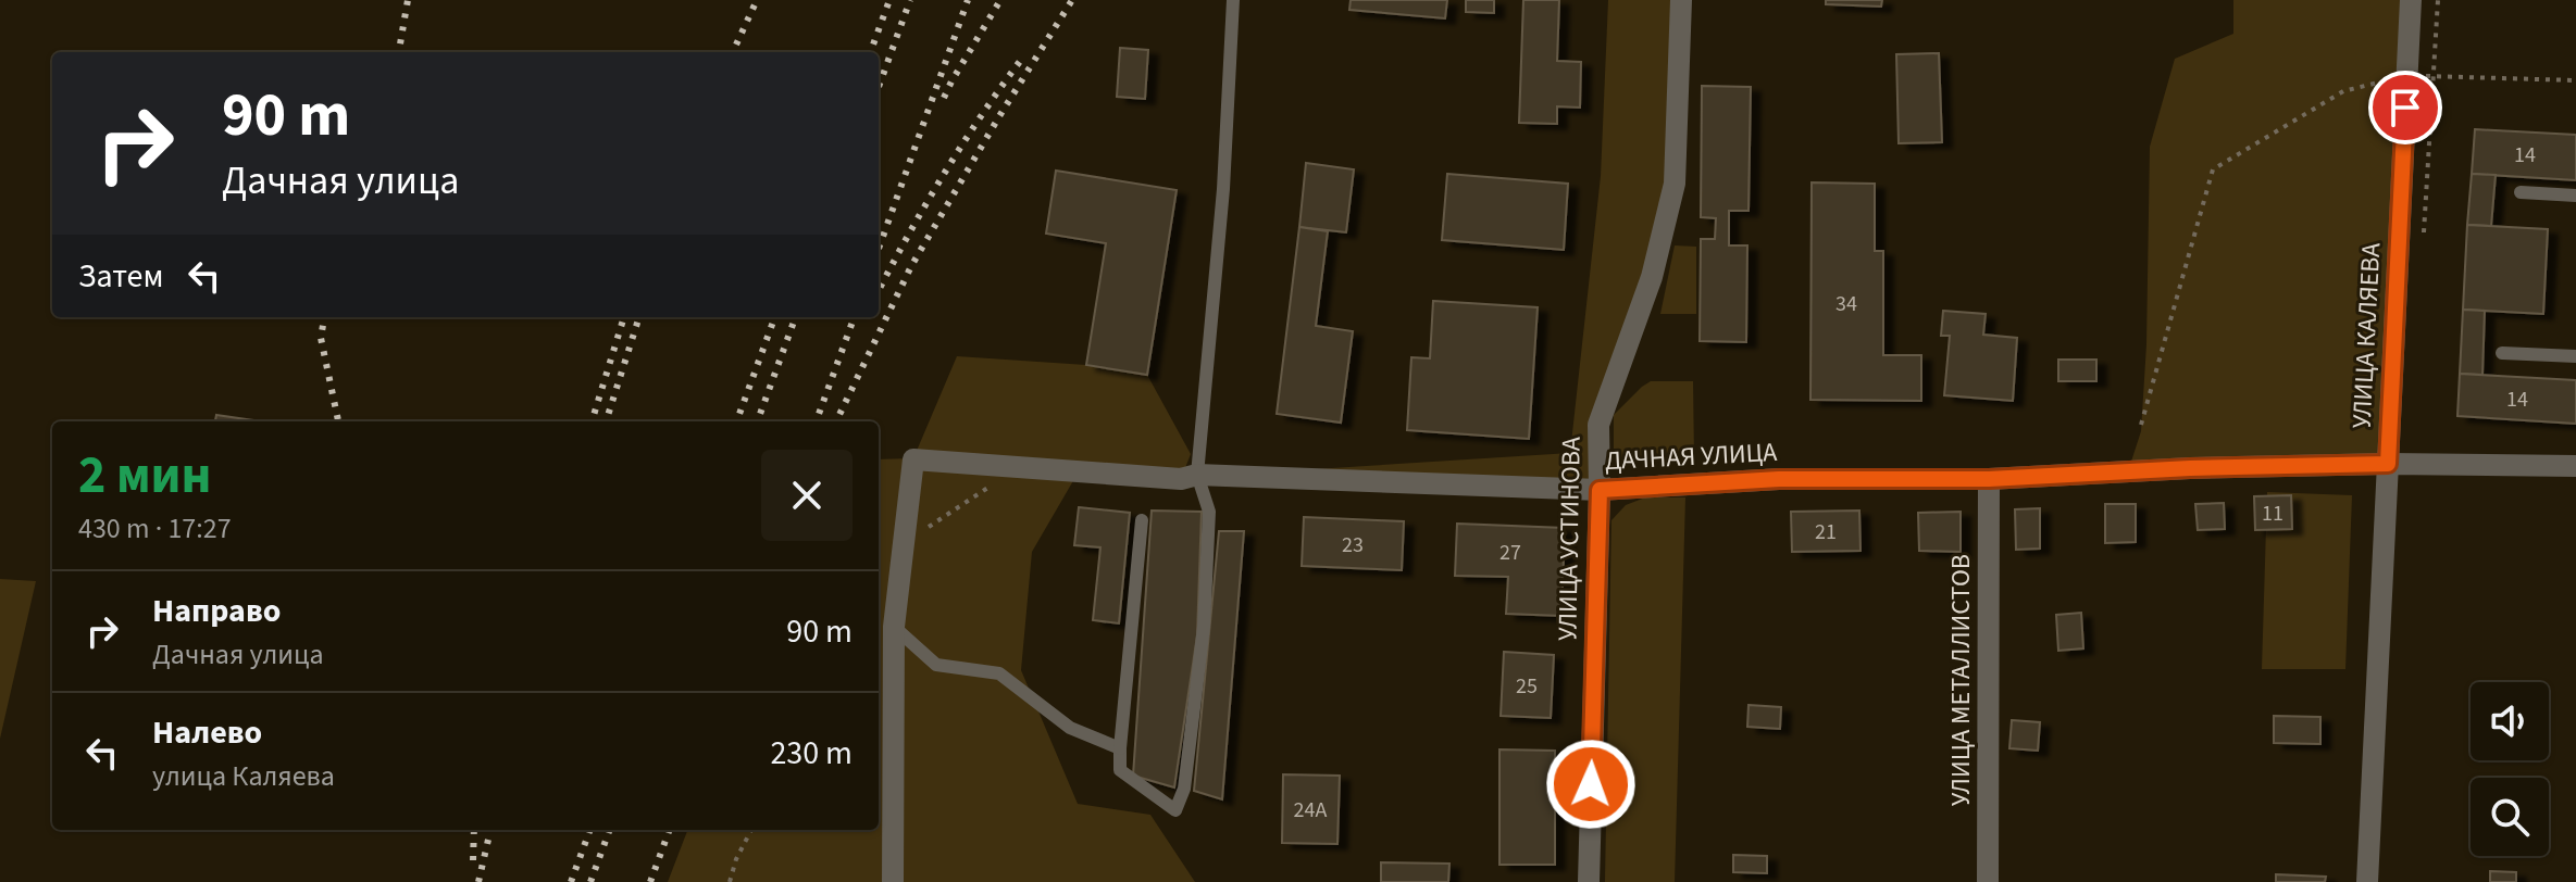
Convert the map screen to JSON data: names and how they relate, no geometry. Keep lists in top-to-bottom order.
{
  "streets": {
    "street": [
      "УЛИЦА КАЛЯЕВА",
      "ДАЧНАЯ УЛИЦА",
      "УЛИЦА УСТИНОВА",
      "УЛИЦА МЕТАЛЛИСТОВ"
    ]
  },
  "crossings": [
    ["УЛИЦА КАЛЯЕВА", "ДАЧНАЯ УЛИЦА"],
    ["ДАЧНАЯ УЛИЦА", "УЛИЦА УСТИНОВА"],
    ["ДАЧНАЯ УЛИЦА", "УЛИЦА МЕТАЛЛИСТОВ"]
  ],
  "house_numbers": [
    "14",
    "34",
    "14",
    "11",
    "21",
    "23",
    "27",
    "25",
    "24А"
  ],
  "page": {
    "turn": ["90 m", "Дачная улица"],
    "then": "Затем",
    "heading": ["2 мин", "430 m · 17:27"],
    "list": [
      {
        "name": "Направо",
        "note": "Дачная улица",
        "value": "90 m"
      },
      {
        "name": "Налево",
        "note": "улица Каляева",
        "value": "230 m"
      }
    ]
  }
}
